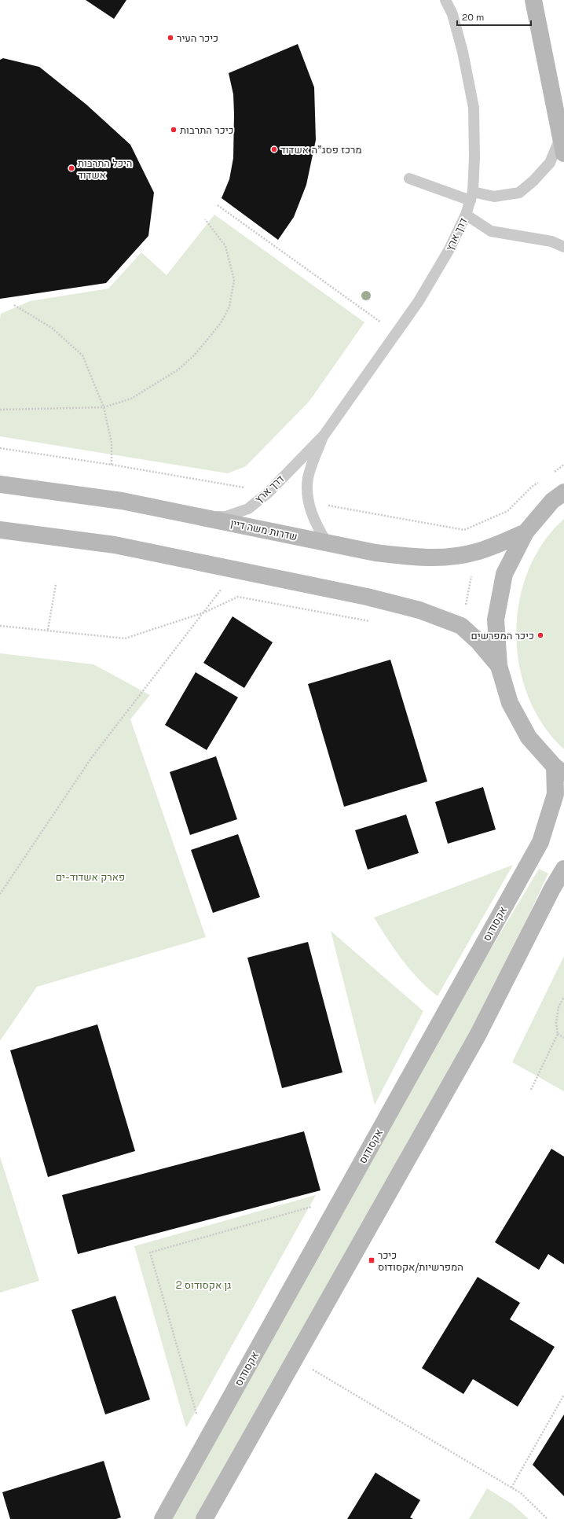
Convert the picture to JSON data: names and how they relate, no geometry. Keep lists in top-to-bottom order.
{
  "streets": {
    "street": ["שדרות משה דיין", "אקסודוס"],
    "lane": ["דרך ארץ"]
  },
  "crossings": [
    ["דרך ארץ", "שדרות משה דיין"]
  ],
  "parks": ["פארק אשדוד-ים", "גן אקסודוס 2"],
  "places": {
    "other": [
      "כיכר העיר",
      "כיכר התרבות",
      "מרכז פסג\"ה אשדוד",
      "היכל התרבות אשדוד",
      "כיכר המפרשים"
    ],
    "transit": ["כיכר המפרשיות/אקסודוס"]
  },
  "scale_bar": "20 m"
}
